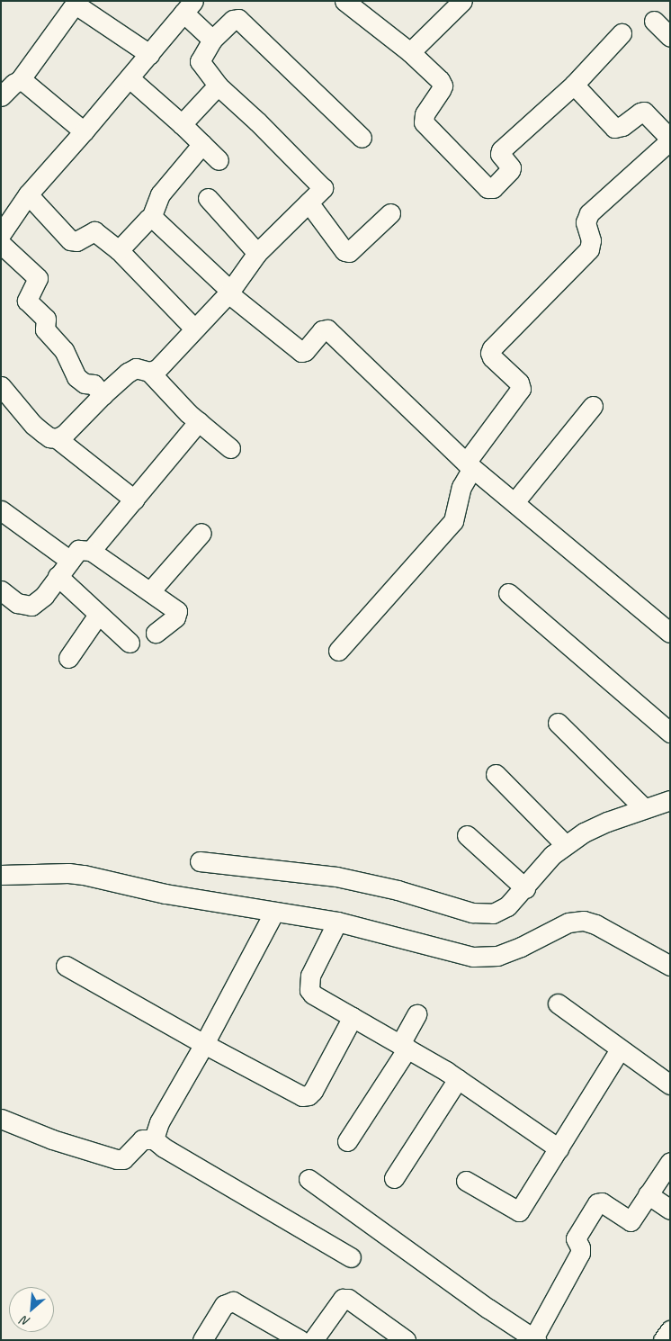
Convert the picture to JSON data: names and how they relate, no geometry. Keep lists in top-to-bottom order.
{
  "north": "bottom left"
}
